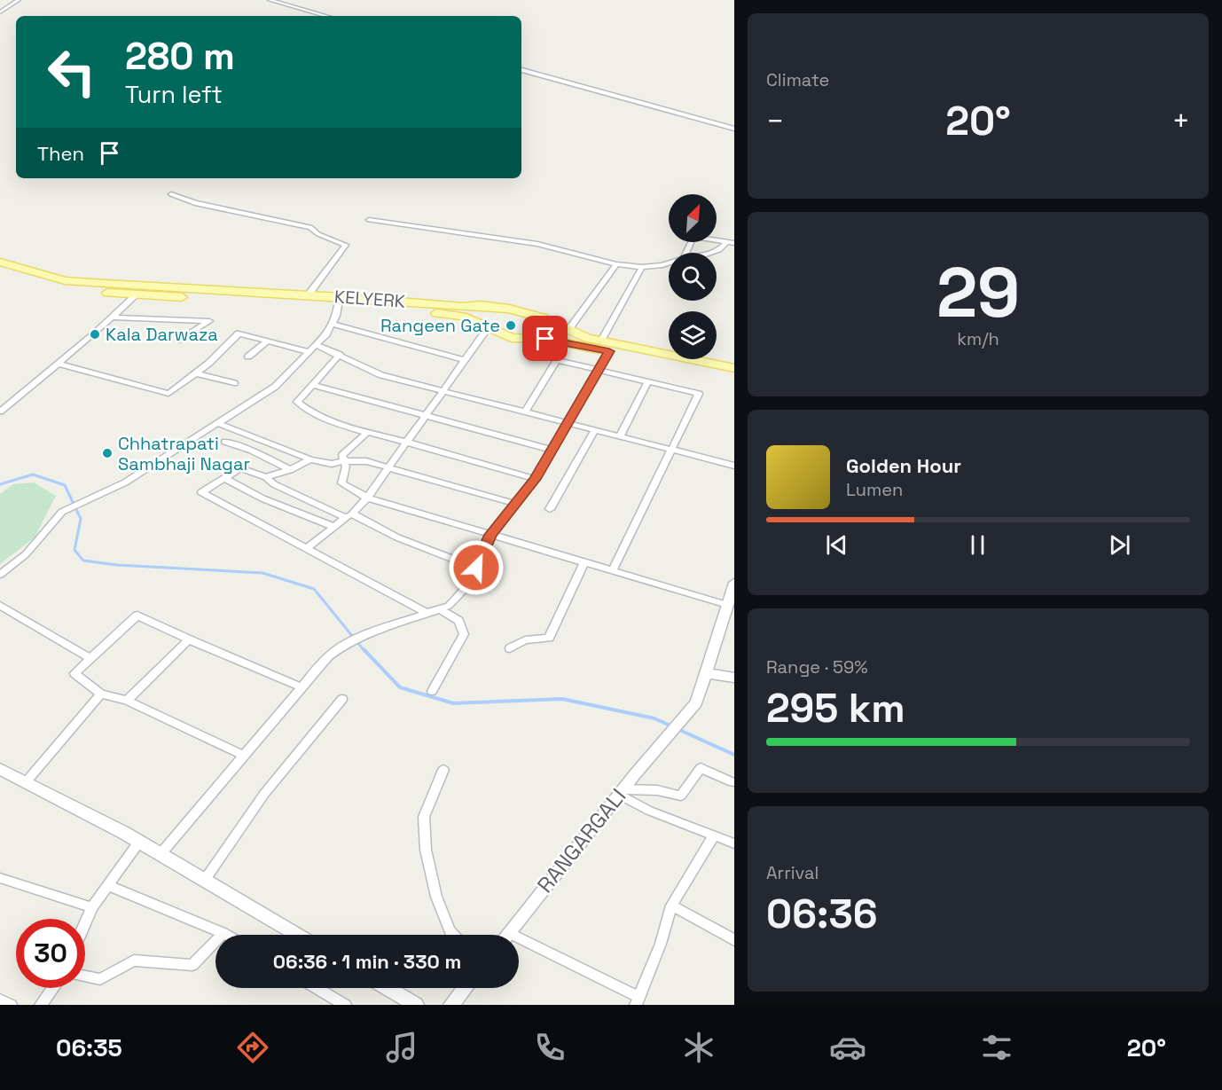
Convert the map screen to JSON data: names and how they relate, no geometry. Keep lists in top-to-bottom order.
{
  "streets": {
    "main road": ["KELYERK"],
    "street": ["RANGARGALI"]
  },
  "places": ["Rangeen Gate", "Kala Darwaza", "Chhatrapati Sambhaji Nagar"],
  "north": "top right",
  "page": {
    "tile": [
      "Climate",
      ["29", "km/h"],
      ["Range · 59%", "295 km"],
      ["Arrival", "06:36"]
    ],
    "turn": ["280 m", "Turn left"],
    "heat": ["−", "20°", "+"],
    "then": "Then",
    "song": ["Golden Hour", "Lumen"],
    "limit": "30",
    "trip": "06:36 · 1 min · 330 m",
    "tabs": ["06:35", "20°"]
  }
}
